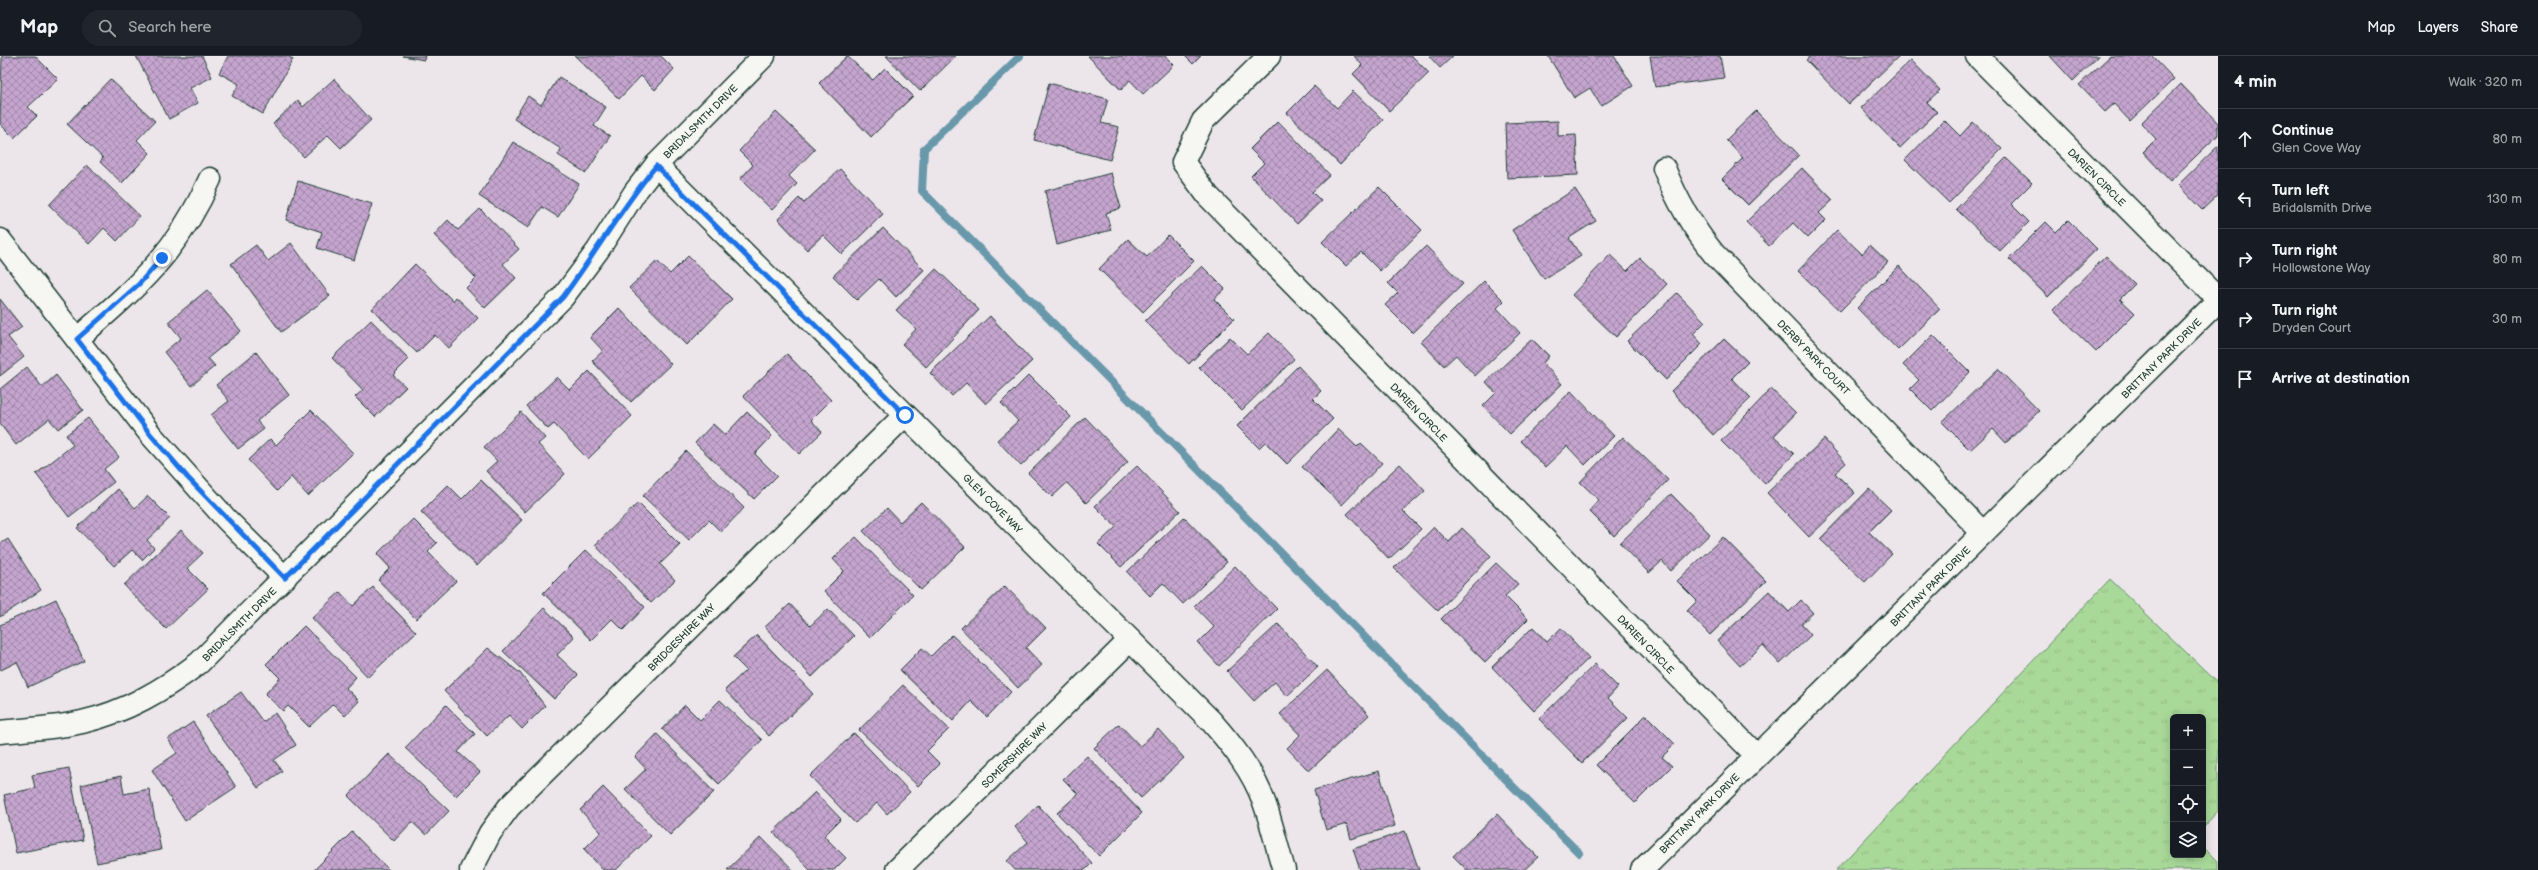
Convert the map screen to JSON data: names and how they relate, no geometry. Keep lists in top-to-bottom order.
{
  "streets": {
    "street": [
      "BRIDALSMITH DRIVE",
      "DARIEN CIRCLE",
      "DERBY PARK COURT",
      "BRITTANY PARK DRIVE",
      "GLEN COVE WAY",
      "BRIDGESHIRE WAY",
      "SOMERSHIRE WAY"
    ]
  },
  "crossings": [
    ["BRIDALSMITH DRIVE", "GLEN COVE WAY"],
    ["DARIEN CIRCLE", "BRITTANY PARK DRIVE"],
    ["DERBY PARK COURT", "BRITTANY PARK DRIVE"],
    ["GLEN COVE WAY", "BRIDGESHIRE WAY"],
    ["GLEN COVE WAY", "SOMERSHIRE WAY"]
  ],
  "page": {
    "header": "Map",
    "search": "Search here",
    "nav": ["Map", "Layers", "Share"],
    "heading": ["4 min", "Walk · 320 m"],
    "list": [
      ["Continue", "Glen Cove Way", "80 m"],
      ["Turn left", "Bridalsmith Drive", "130 m"],
      ["Turn right", "Hollowstone Way", "80 m"],
      ["Turn right", "Dryden Court", "30 m"],
      "Arrive at destination"
    ],
    "map_buttons": ["+", "−"]
  }
}
